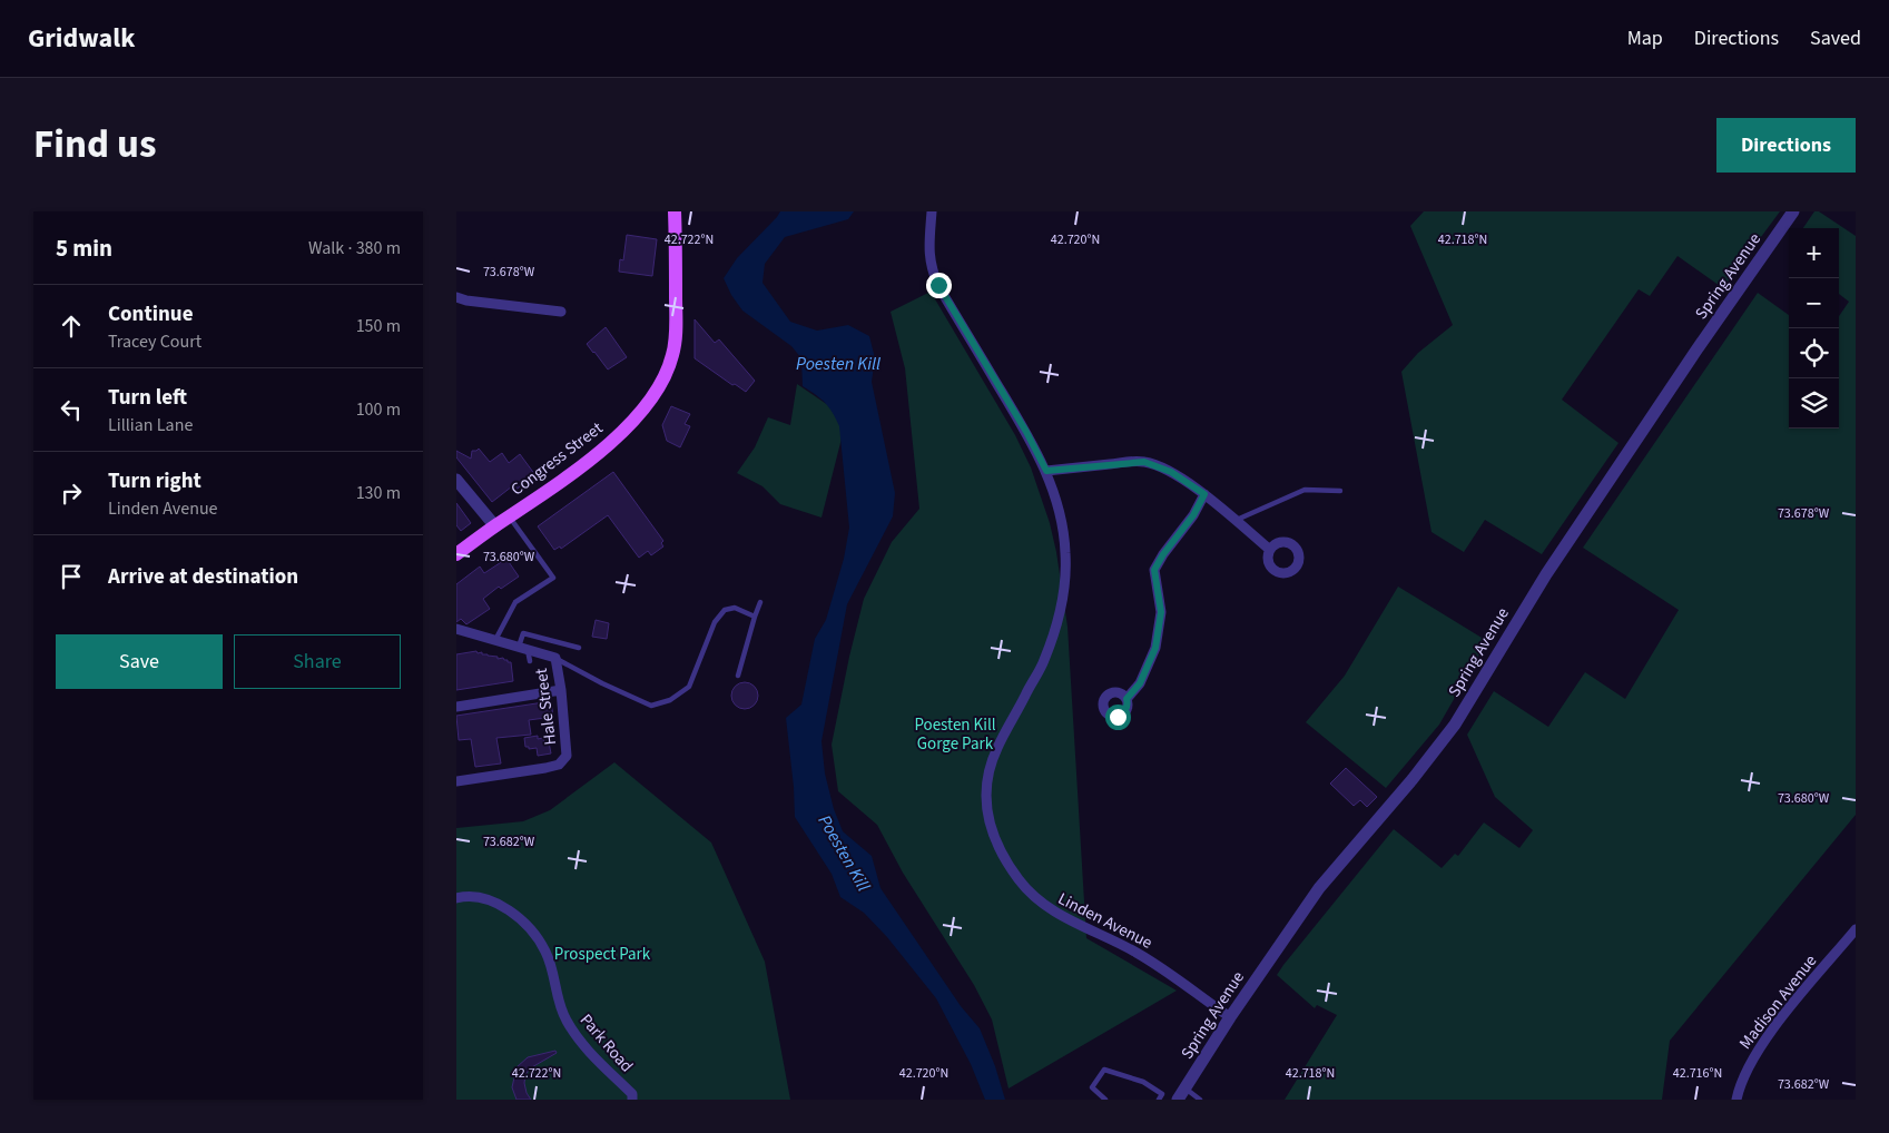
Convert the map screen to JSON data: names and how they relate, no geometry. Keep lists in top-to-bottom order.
{
  "streets": {
    "main road": ["Congress Street"],
    "street": [
      "Spring Avenue",
      "Hale Street",
      "Linden Avenue",
      "Madison Avenue",
      "Park Road"
    ]
  },
  "crossings": [
    ["Spring Avenue", "Linden Avenue"]
  ],
  "water": ["Poesten Kill"],
  "parks": ["Poesten Kill Gorge Park", "Prospect Park"],
  "page": {
    "header": "Gridwalk",
    "nav": ["Map", "Directions", "Saved"],
    "title": "Find us",
    "buttons": [
      "Directions",
      ["Save", "Share"]
    ],
    "heading": ["5 min", "Walk · 380 m"],
    "map_buttons": ["+", "−"],
    "list": [
      ["Continue", "Tracey Court", "150 m"],
      ["Turn left", "Lillian Lane", "100 m"],
      ["Turn right", "Linden Avenue", "130 m"],
      "Arrive at destination"
    ]
  },
  "coordinates": [
    "42.722°N",
    "42.720°N",
    "42.718°N",
    "73.678°W",
    "73.680°W",
    "73.682°W",
    "42.716°N"
  ]
}
